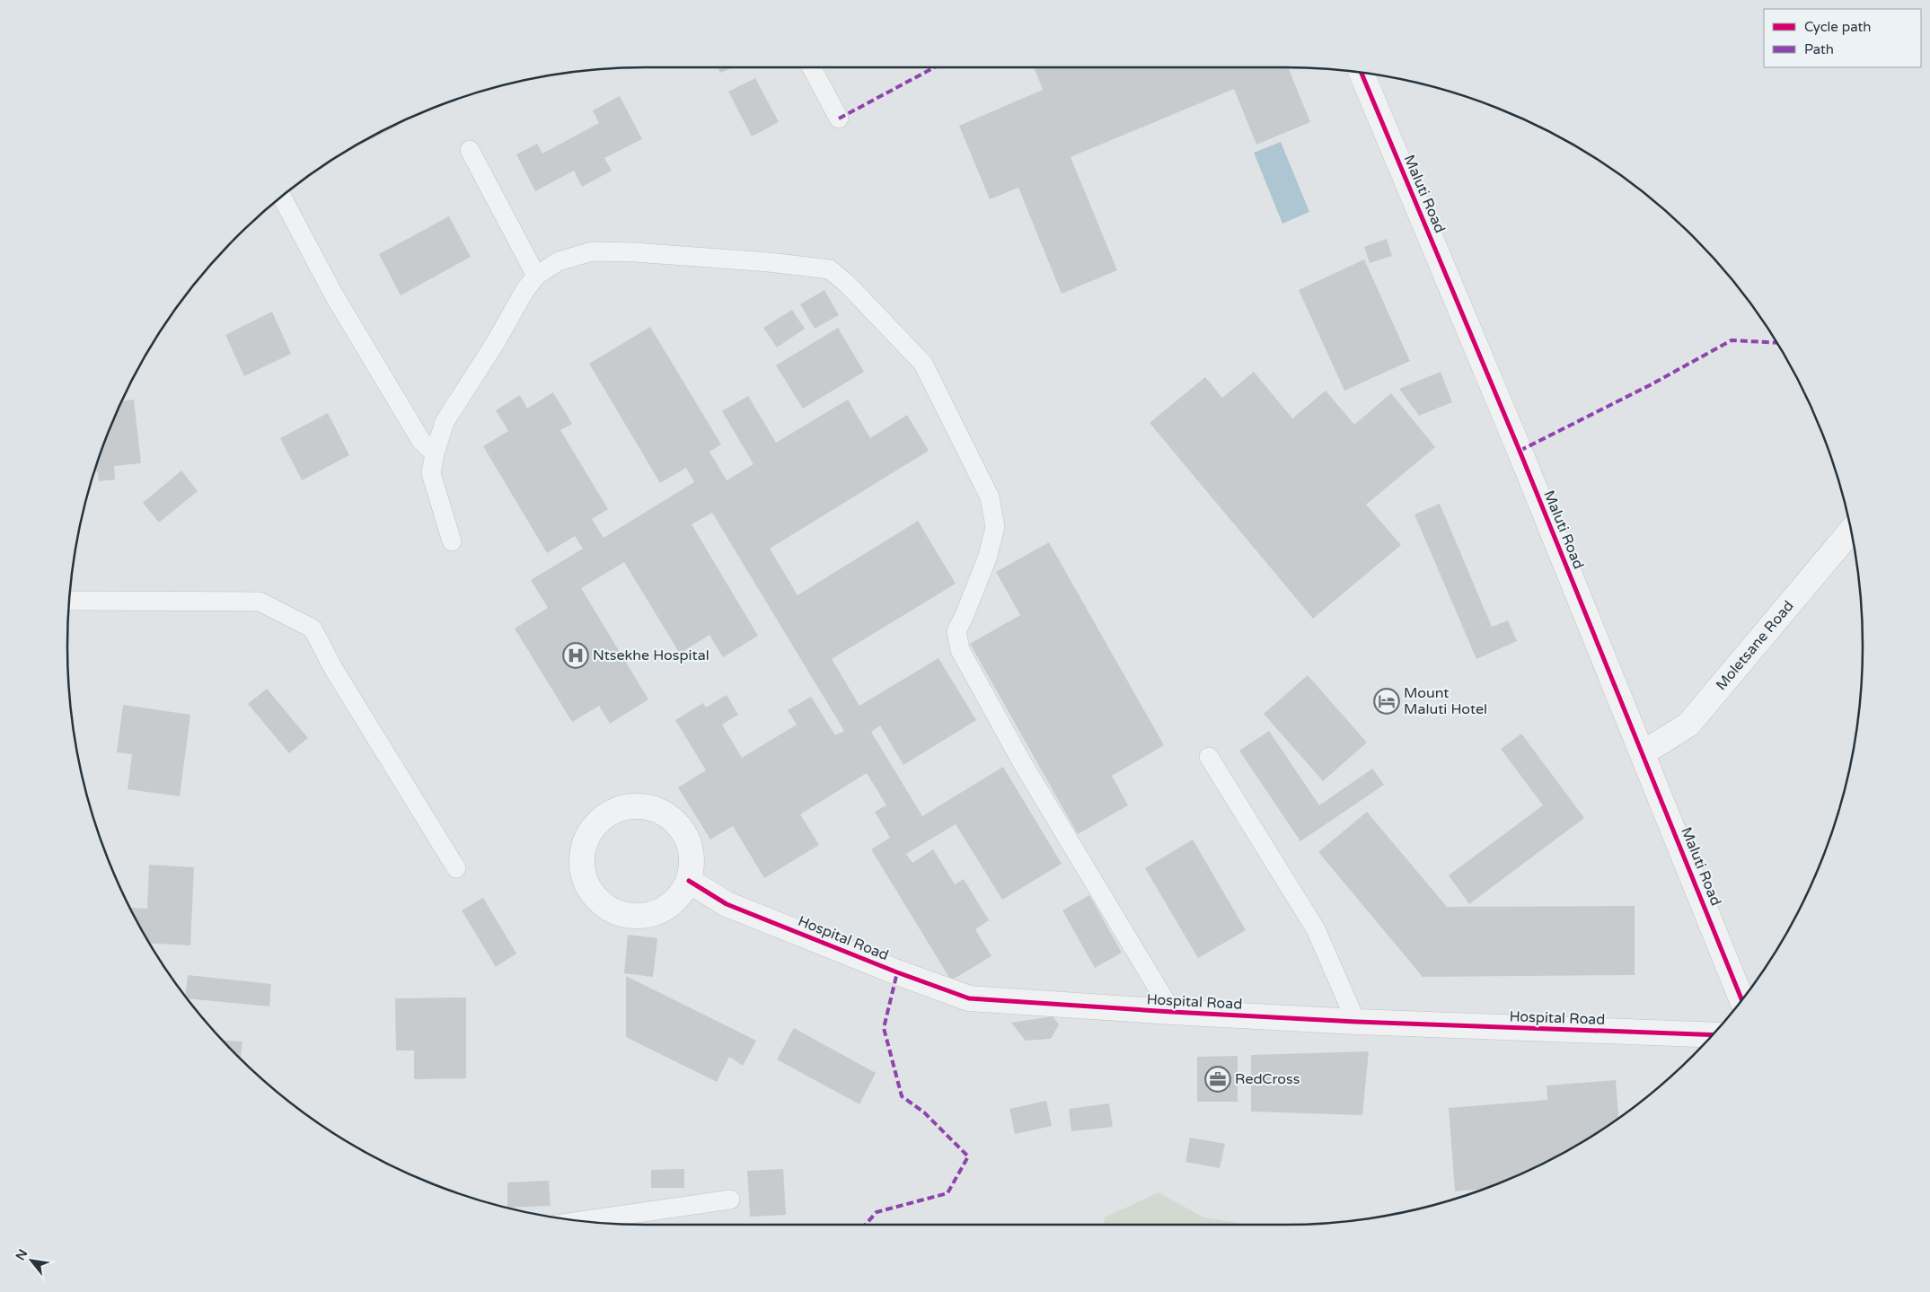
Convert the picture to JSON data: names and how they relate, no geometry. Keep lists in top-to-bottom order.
{
  "streets": {
    "street": ["Maluti Road", "Moletsane Road", "Hospital Road"]
  },
  "crossings": [
    ["Maluti Road", "Moletsane Road"]
  ],
  "places": {
    "hospital": ["Ntsekhe Hospital"],
    "hotel": ["Mount Maluti Hotel"],
    "office": ["RedCross"]
  },
  "legend": ["Cycle path", "Path"],
  "north": "top left"
}
